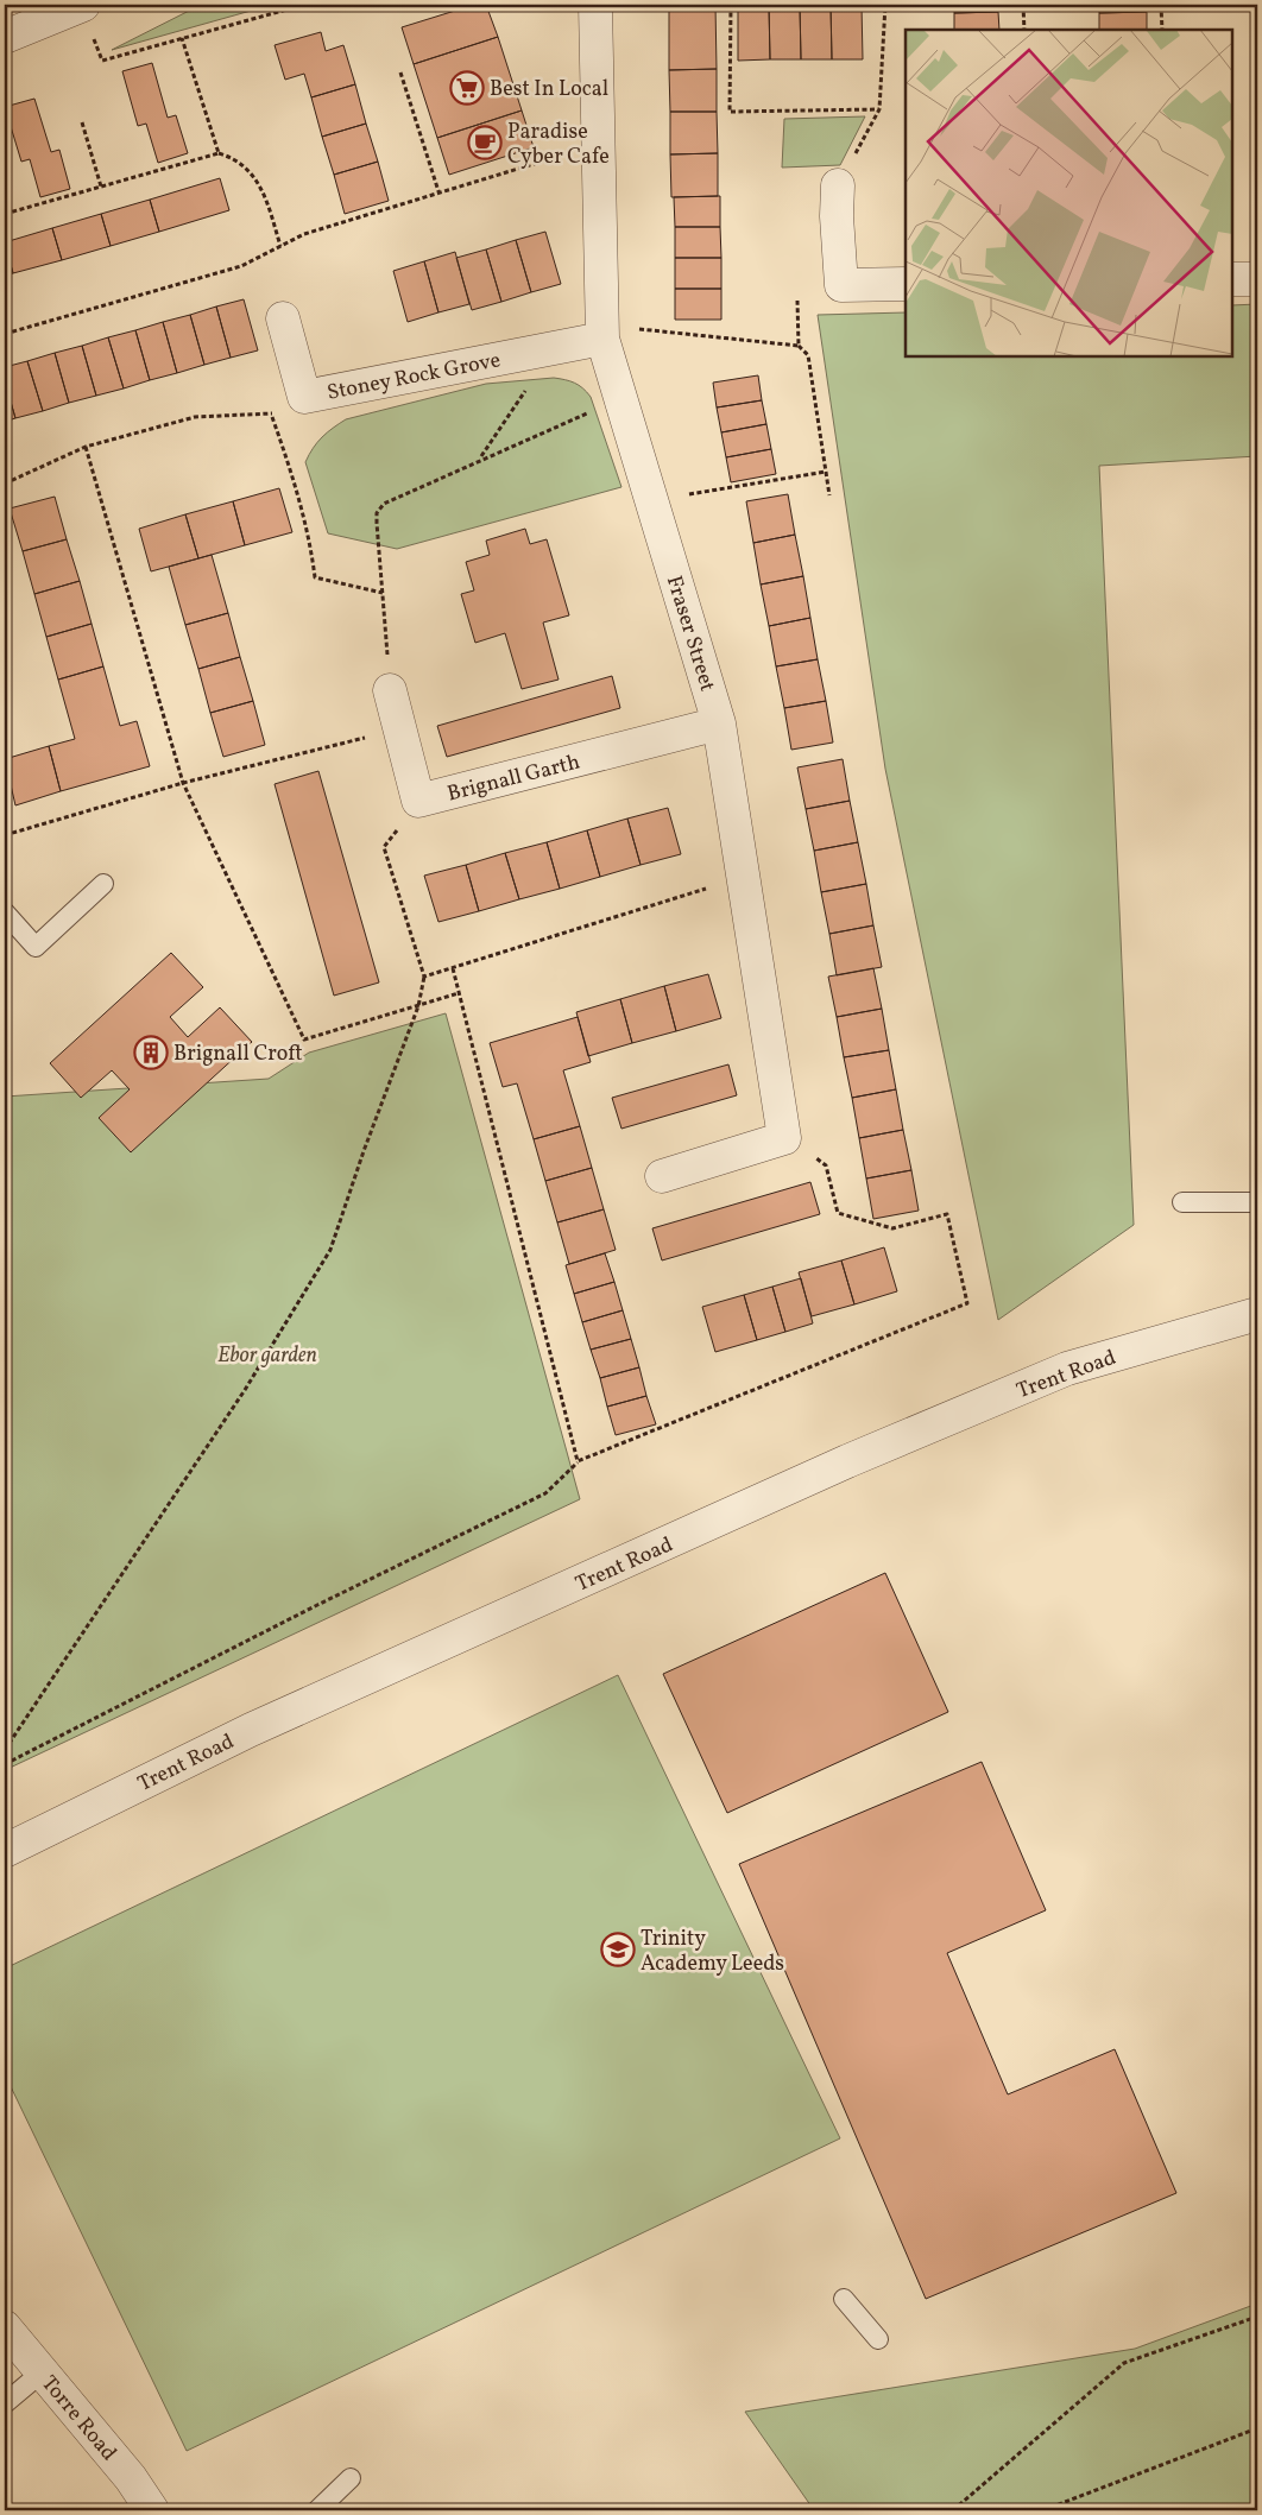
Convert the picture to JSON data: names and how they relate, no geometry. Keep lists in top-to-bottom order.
{
  "streets": {
    "street": [
      "Stoney Rock Grove",
      "Fraser Street",
      "Brignall Garth",
      "Trent Road",
      "Torre Road"
    ]
  },
  "crossings": [
    ["Stoney Rock Grove", "Fraser Street"],
    ["Fraser Street", "Brignall Garth"]
  ],
  "parks": ["Ebor garden"],
  "places": {
    "supermarket": ["Best In Local"],
    "cafe": ["Paradise Cyber Cafe"],
    "building": ["Brignall Croft"],
    "school or university": ["Trinity Academy Leeds"]
  }
}
